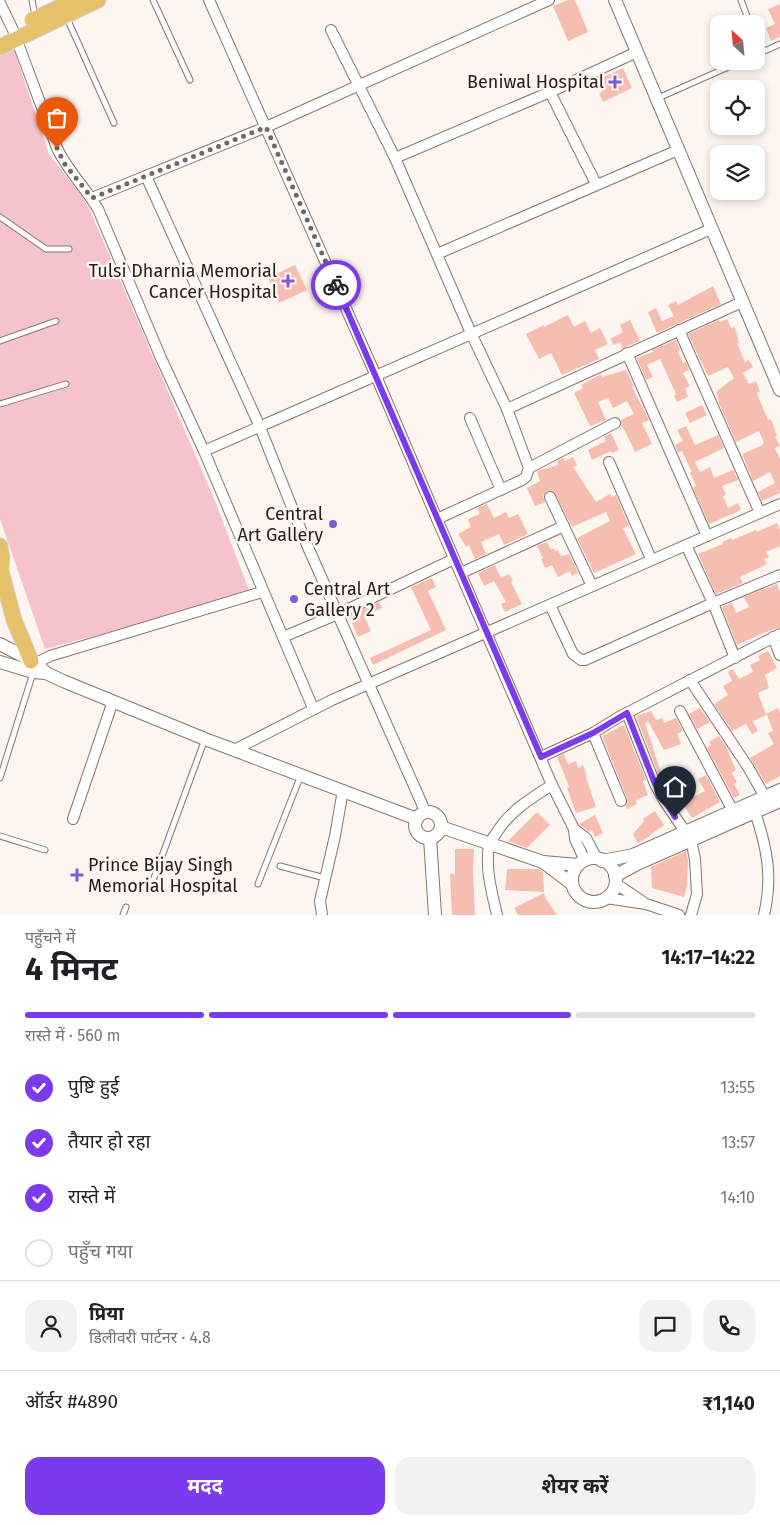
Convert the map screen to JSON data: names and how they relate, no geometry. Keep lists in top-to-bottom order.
{
  "places": {
    "health": ["Beniwal Hospital", "Tulsi Dharnia Memorial Cancer Hospital", "Prince Bijay Singh Memorial Hospital"],
    "other": ["Central Art Gallery", "Central Art Gallery 2"]
  },
  "north": "top left",
  "page": {
    "heading": ["4 मिनट", "पहुँचने में", "14:17–14:22"],
    "panel": [
      "प्रिया",
      "डिलीवरी पार्टनर · 4.8",
      "ऑर्डर #4890",
      "₹1,140"
    ],
    "bar": "रास्ते में · 560 m",
    "list": [
      ["पुष्टि हुई", "13:55"],
      ["तैयार हो रहा", "13:57"],
      ["रास्ते में", "14:10"],
      "पहुँच गया"
    ],
    "buttons": ["मदद", "शेयर करें"]
  }
}
